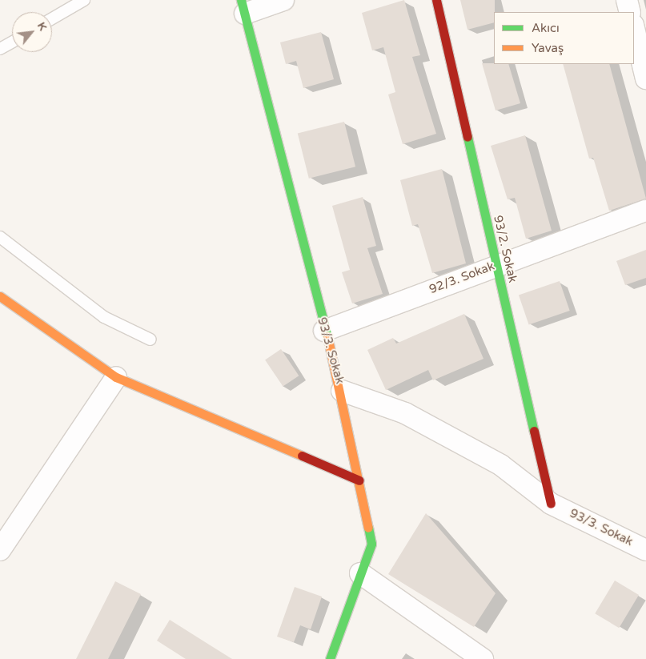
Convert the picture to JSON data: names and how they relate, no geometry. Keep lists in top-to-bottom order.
{
  "streets": {
    "street": ["93/2. Sokak", "92/3. Sokak", "93/3. Sokak"]
  },
  "crossings": [
    ["93/2. Sokak", "92/3. Sokak"],
    ["93/2. Sokak", "93/3. Sokak"],
    ["92/3. Sokak", "93/3. Sokak"]
  ],
  "legend": ["Akıcı", "Yavaş"],
  "north": "top right"
}
